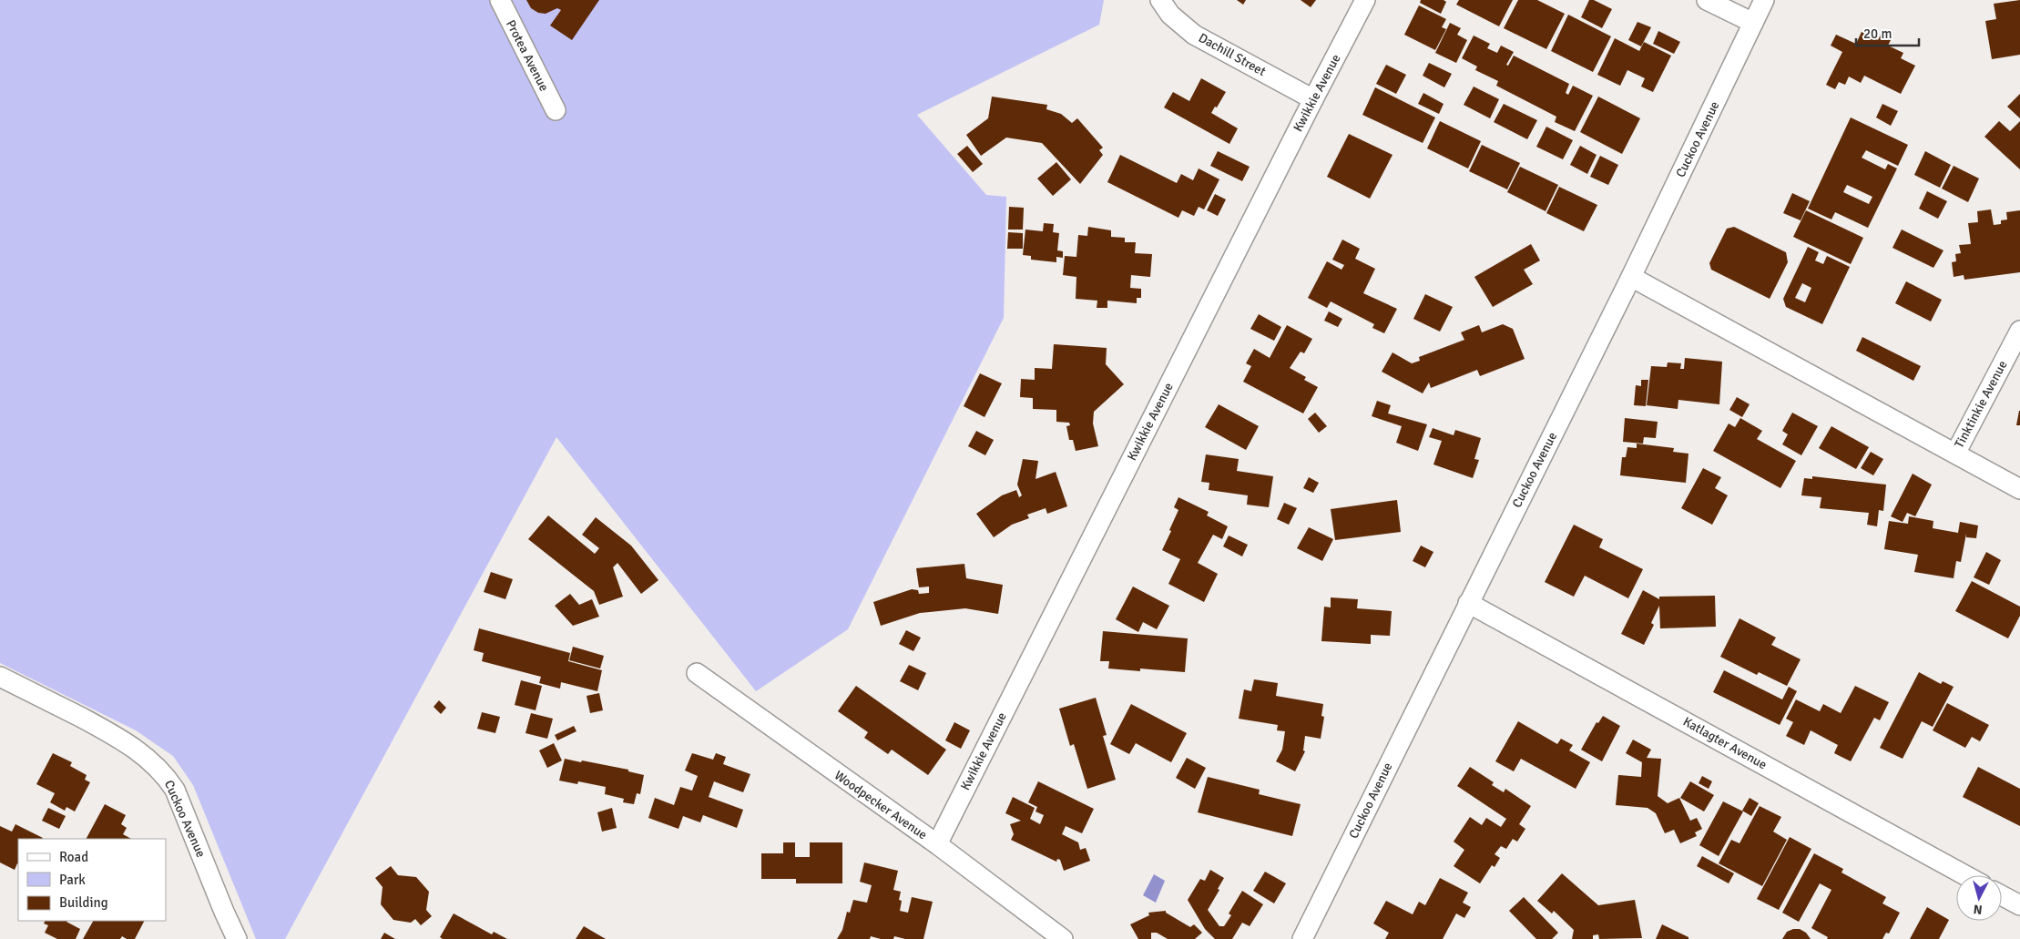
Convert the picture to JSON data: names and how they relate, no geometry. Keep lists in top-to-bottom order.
{
  "streets": {
    "street": [
      "Dachill Street",
      "Protea Avenue",
      "Kwikkie Avenue",
      "Cuckoo Avenue",
      "Tinktinkie Avenue",
      "Katlagter Avenue",
      "Woodpecker Avenue"
    ]
  },
  "crossings": [
    ["Dachill Street", "Kwikkie Avenue"],
    ["Kwikkie Avenue", "Woodpecker Avenue"],
    ["Cuckoo Avenue", "Katlagter Avenue"]
  ],
  "legend": ["Road", "Park", "Building"],
  "scale_bar": "20 m",
  "north": "bottom"
}
